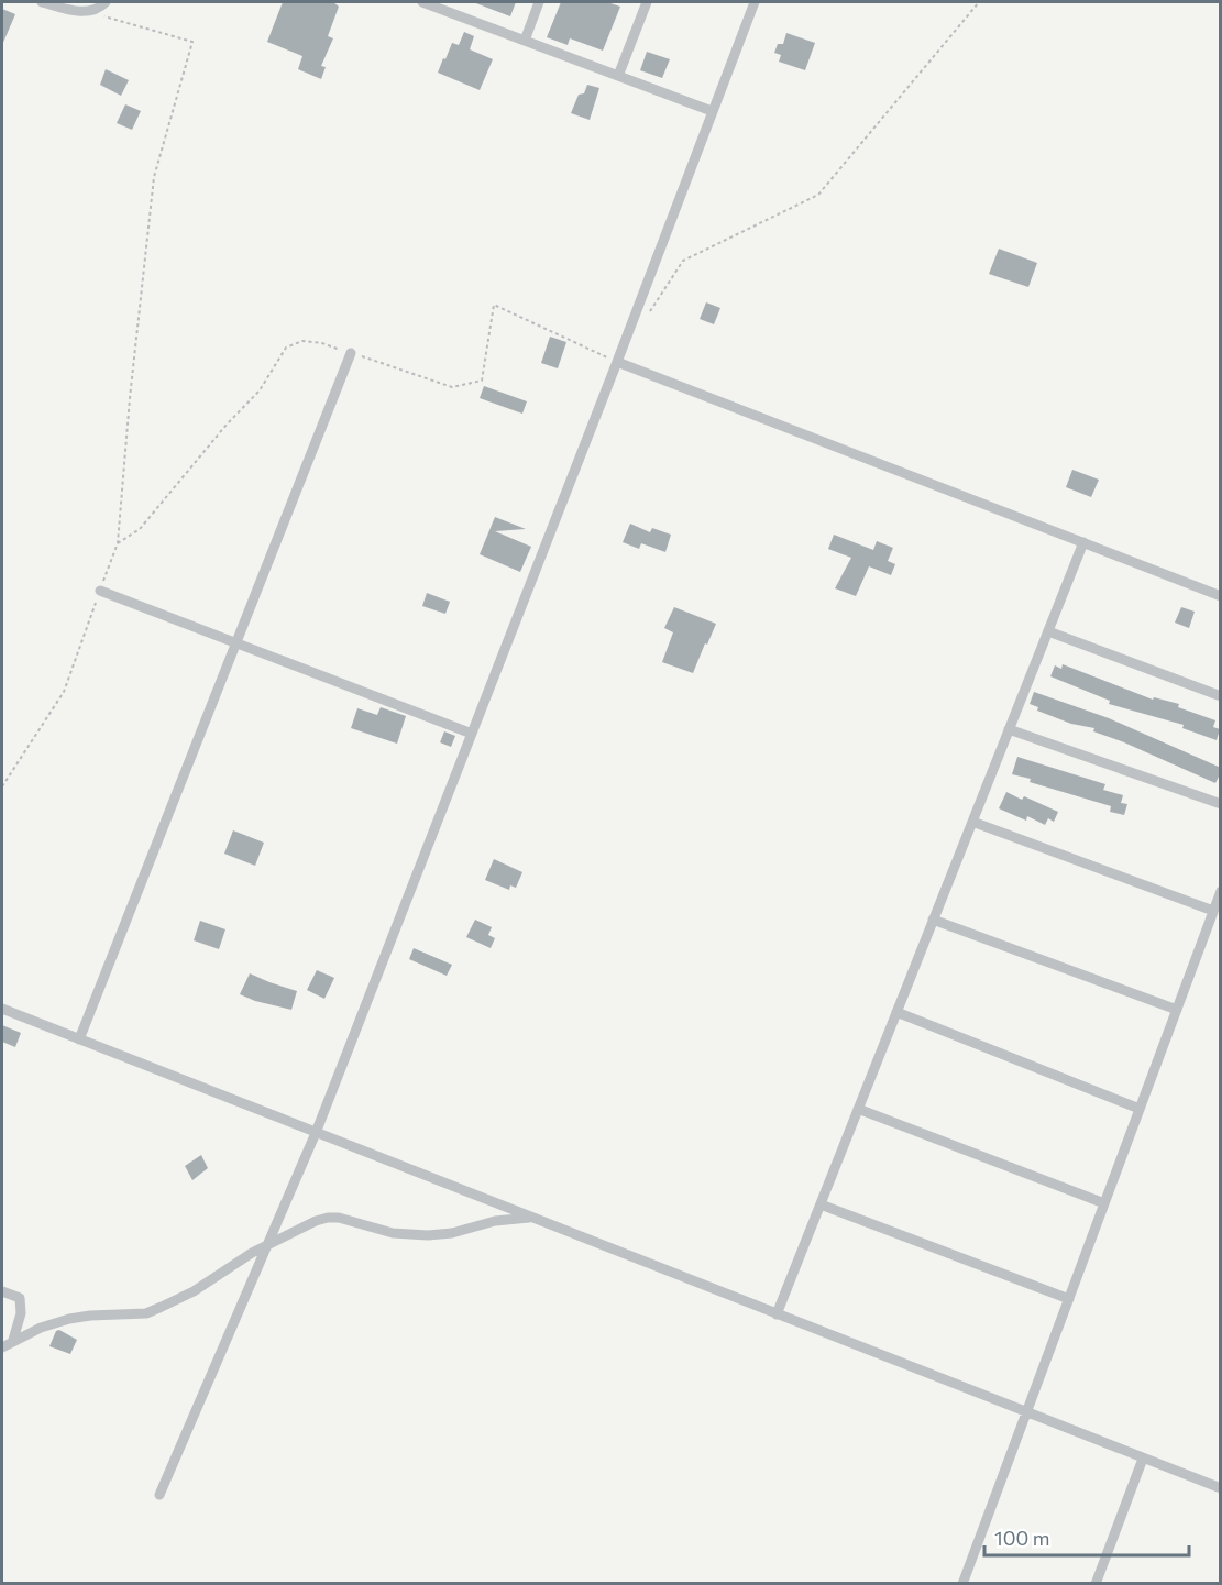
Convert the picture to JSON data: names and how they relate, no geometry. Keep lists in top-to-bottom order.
{
  "scale_bar": "100 m"
}
